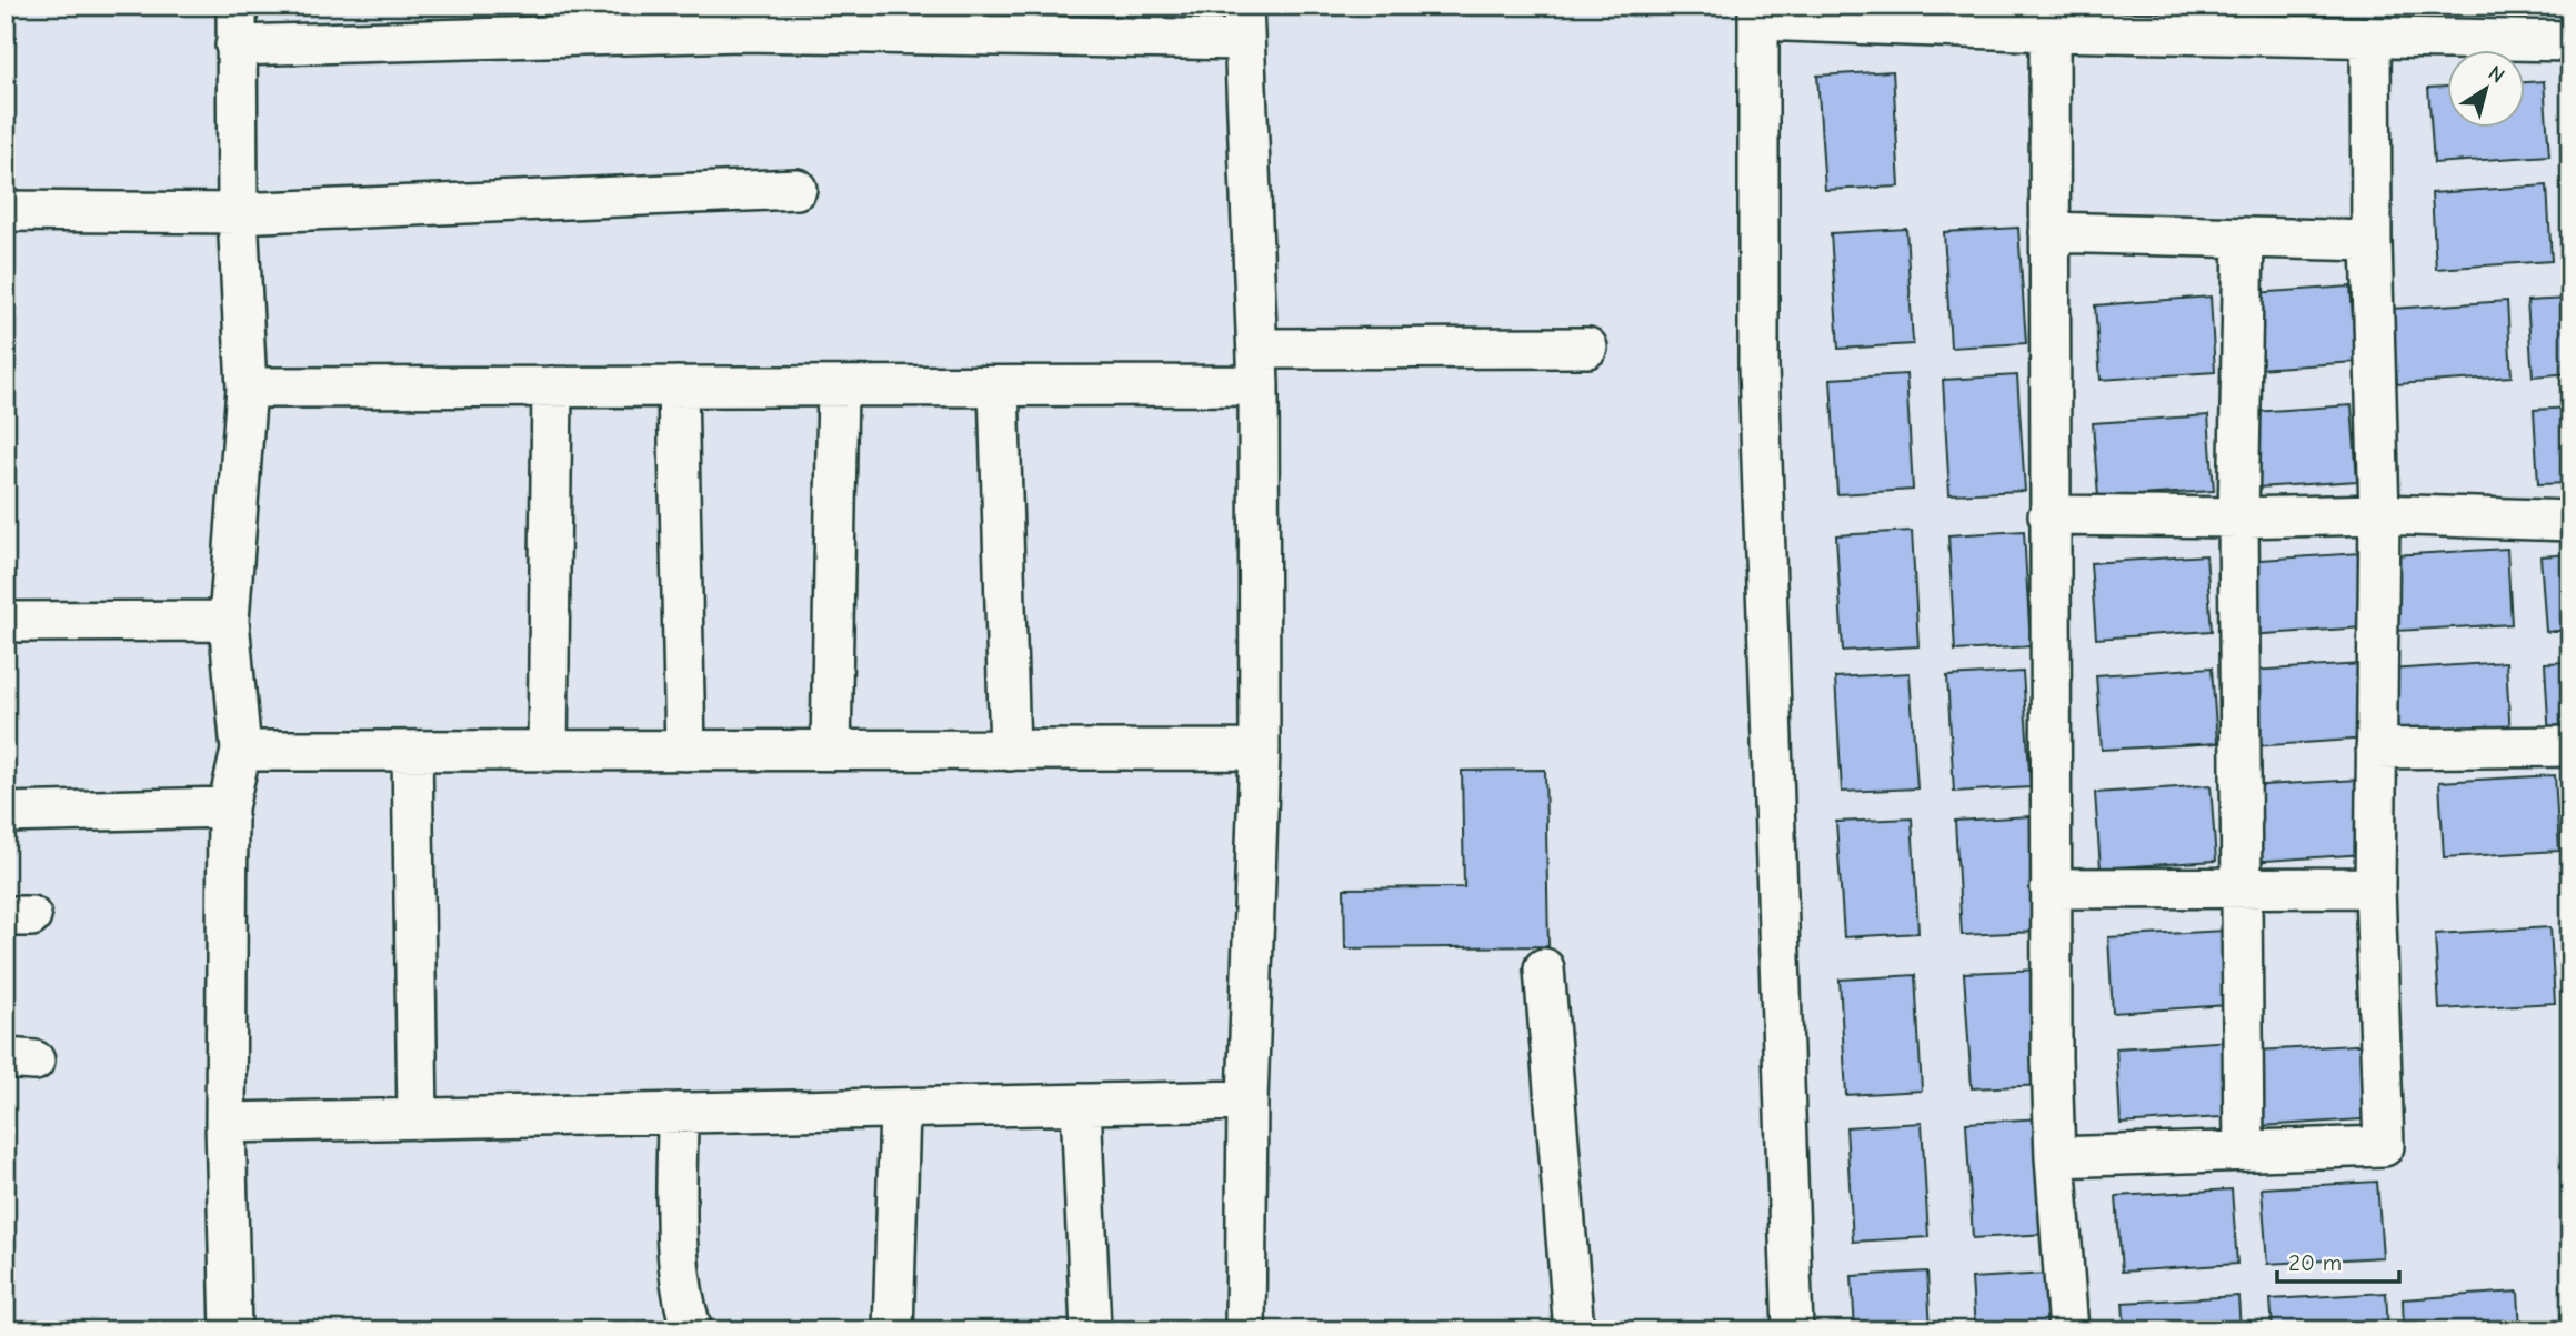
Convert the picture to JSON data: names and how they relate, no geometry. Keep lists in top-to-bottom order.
{
  "scale_bar": "20 m",
  "north": "top right"
}
